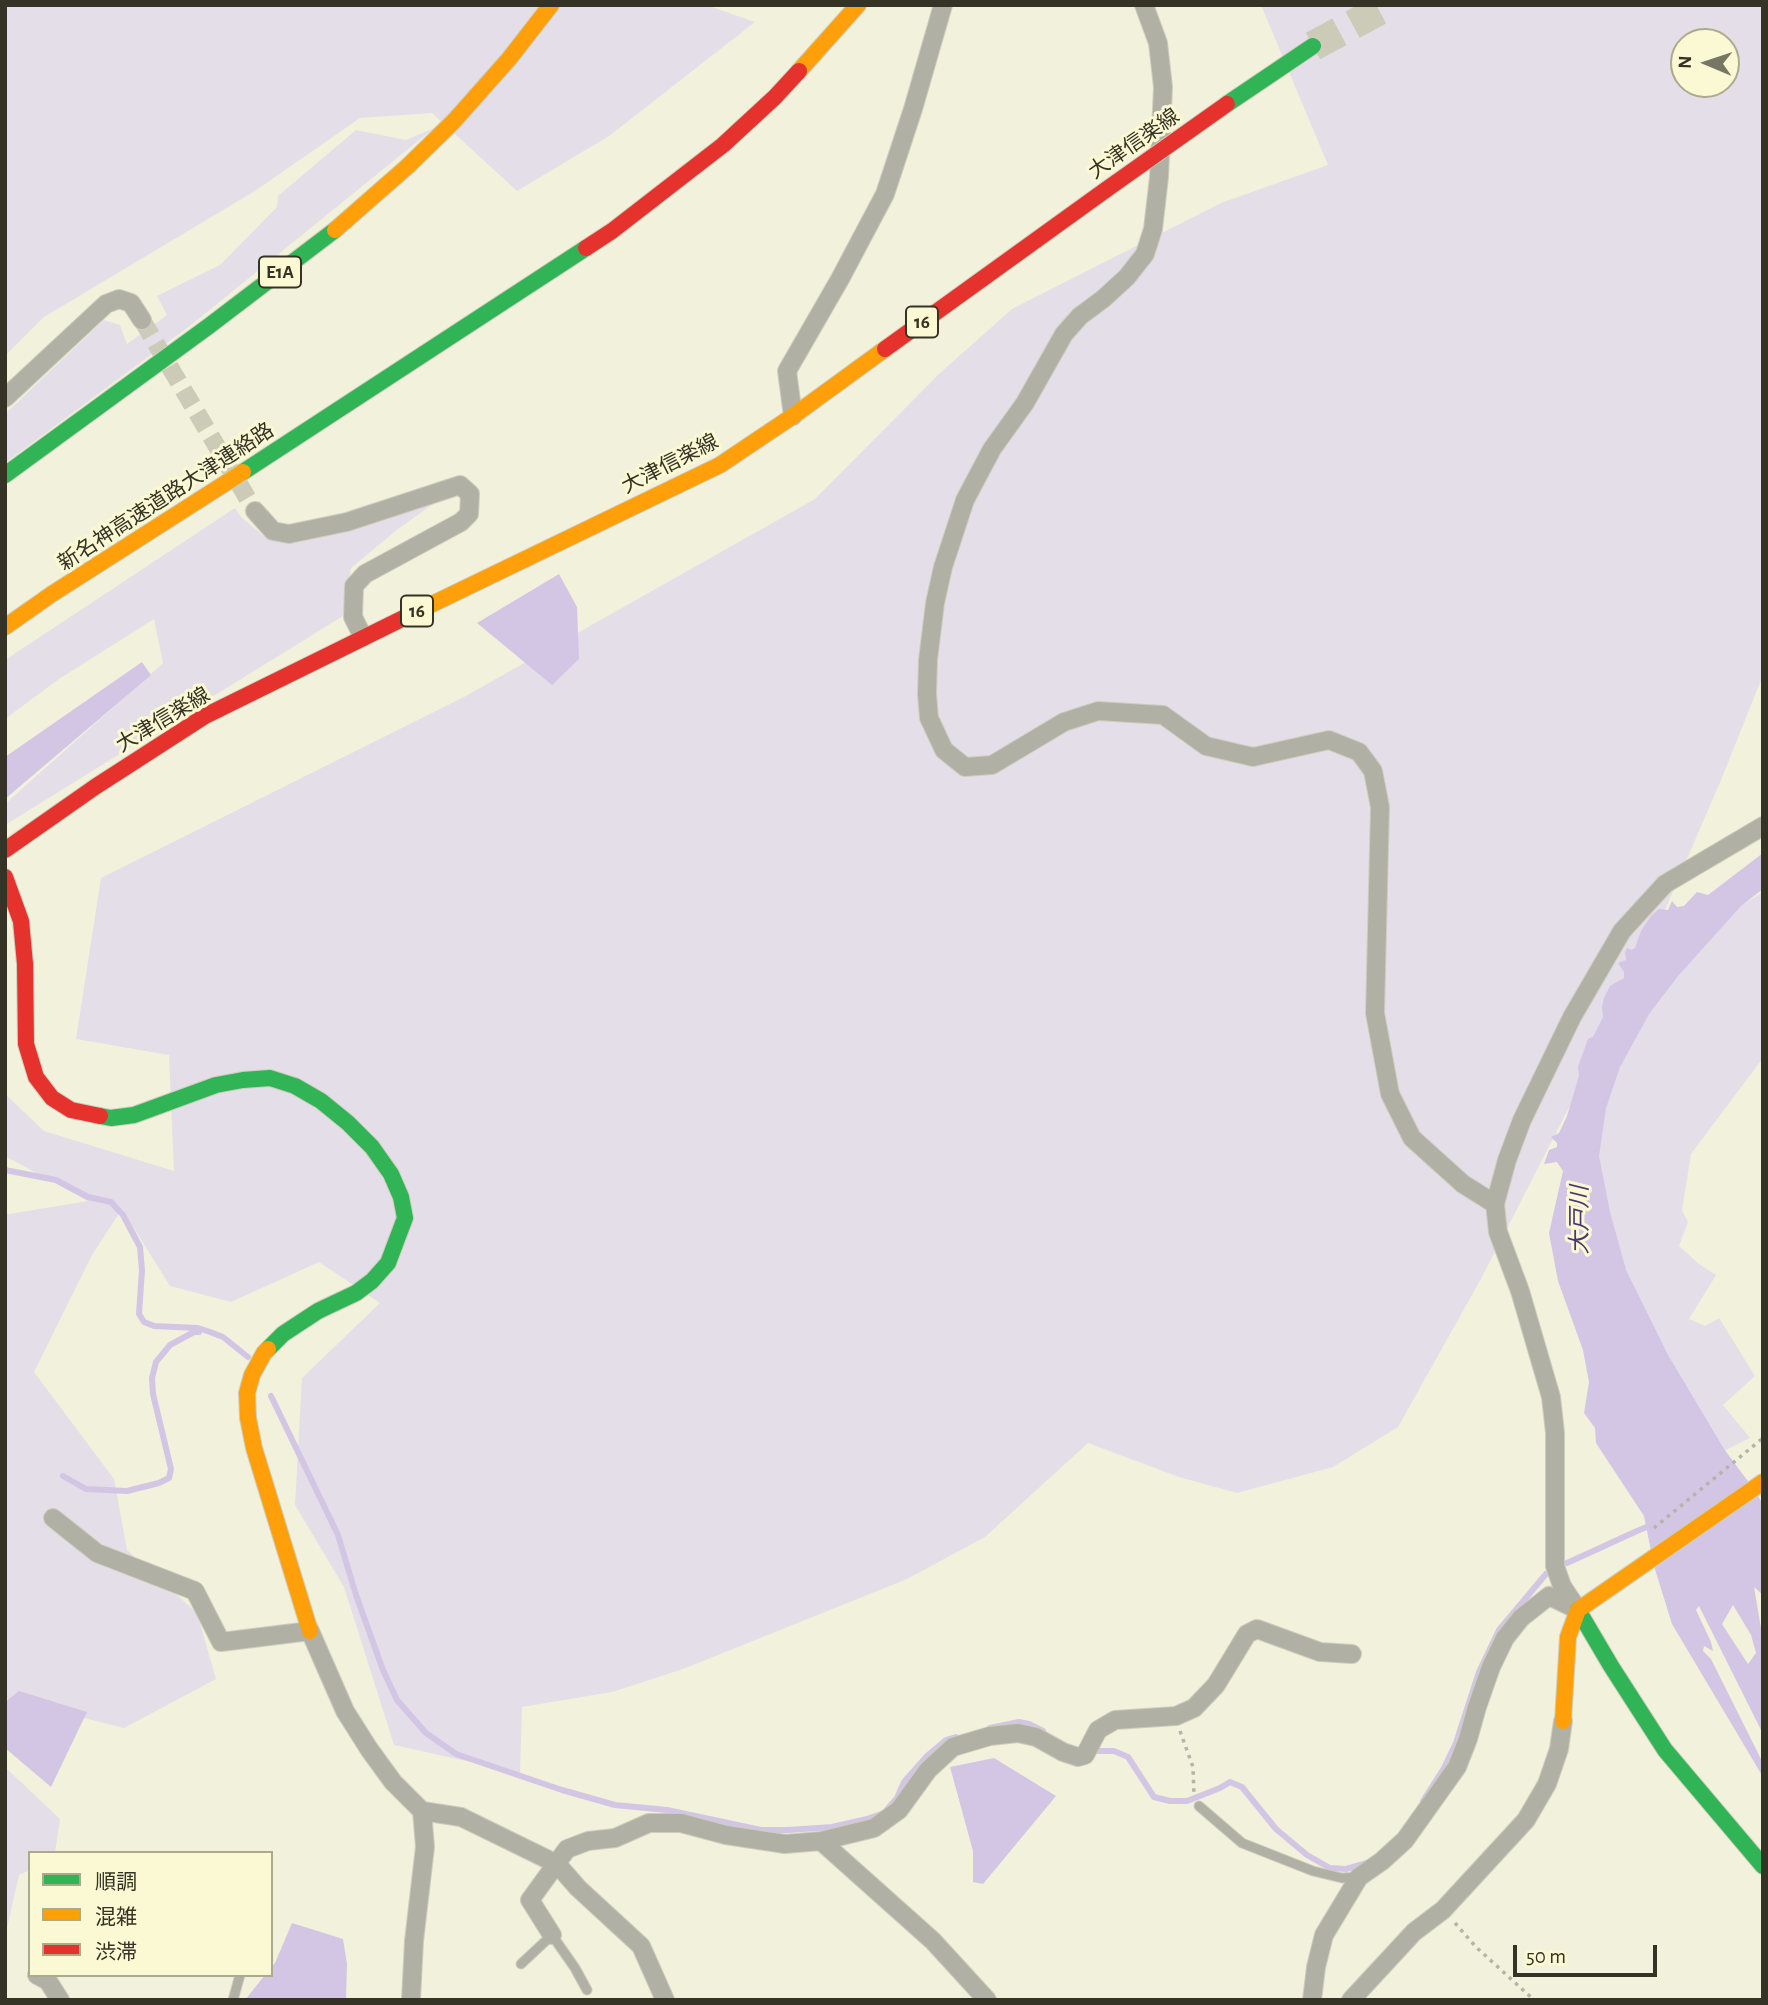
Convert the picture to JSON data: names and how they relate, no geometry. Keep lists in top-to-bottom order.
{
  "streets": {
    "main road": [
      "大津信楽線",
      "E1A",
      "16",
      "新名神高速道路大津連絡路"
    ]
  },
  "water": ["大戸川"],
  "legend": ["順調", "混雑", "渋滞"],
  "scale_bar": "50 m",
  "north": "left"
}
